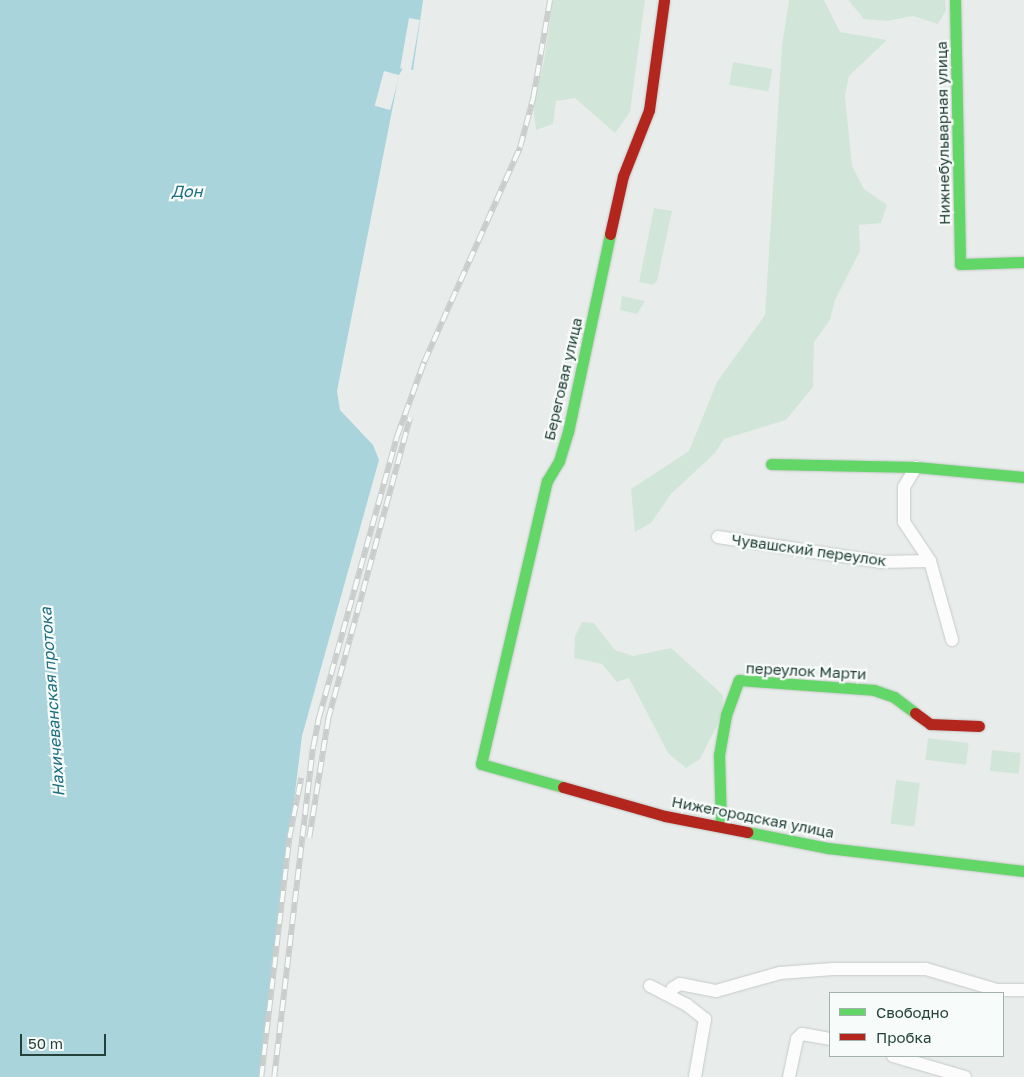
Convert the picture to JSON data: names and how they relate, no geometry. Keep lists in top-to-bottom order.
{
  "streets": {
    "street": [
      "Нижнебульварная улица",
      "Береговая улица",
      "Чувашский переулок",
      "переулок Марти",
      "Нижегородская улица"
    ]
  },
  "crossings": [
    ["Береговая улица", "Нижегородская улица"],
    ["переулок Марти", "Нижегородская улица"]
  ],
  "water": ["Дон", "Нахичеванская протока"],
  "legend": ["Свободно", "Пробка"],
  "scale_bar": "50 m"
}
